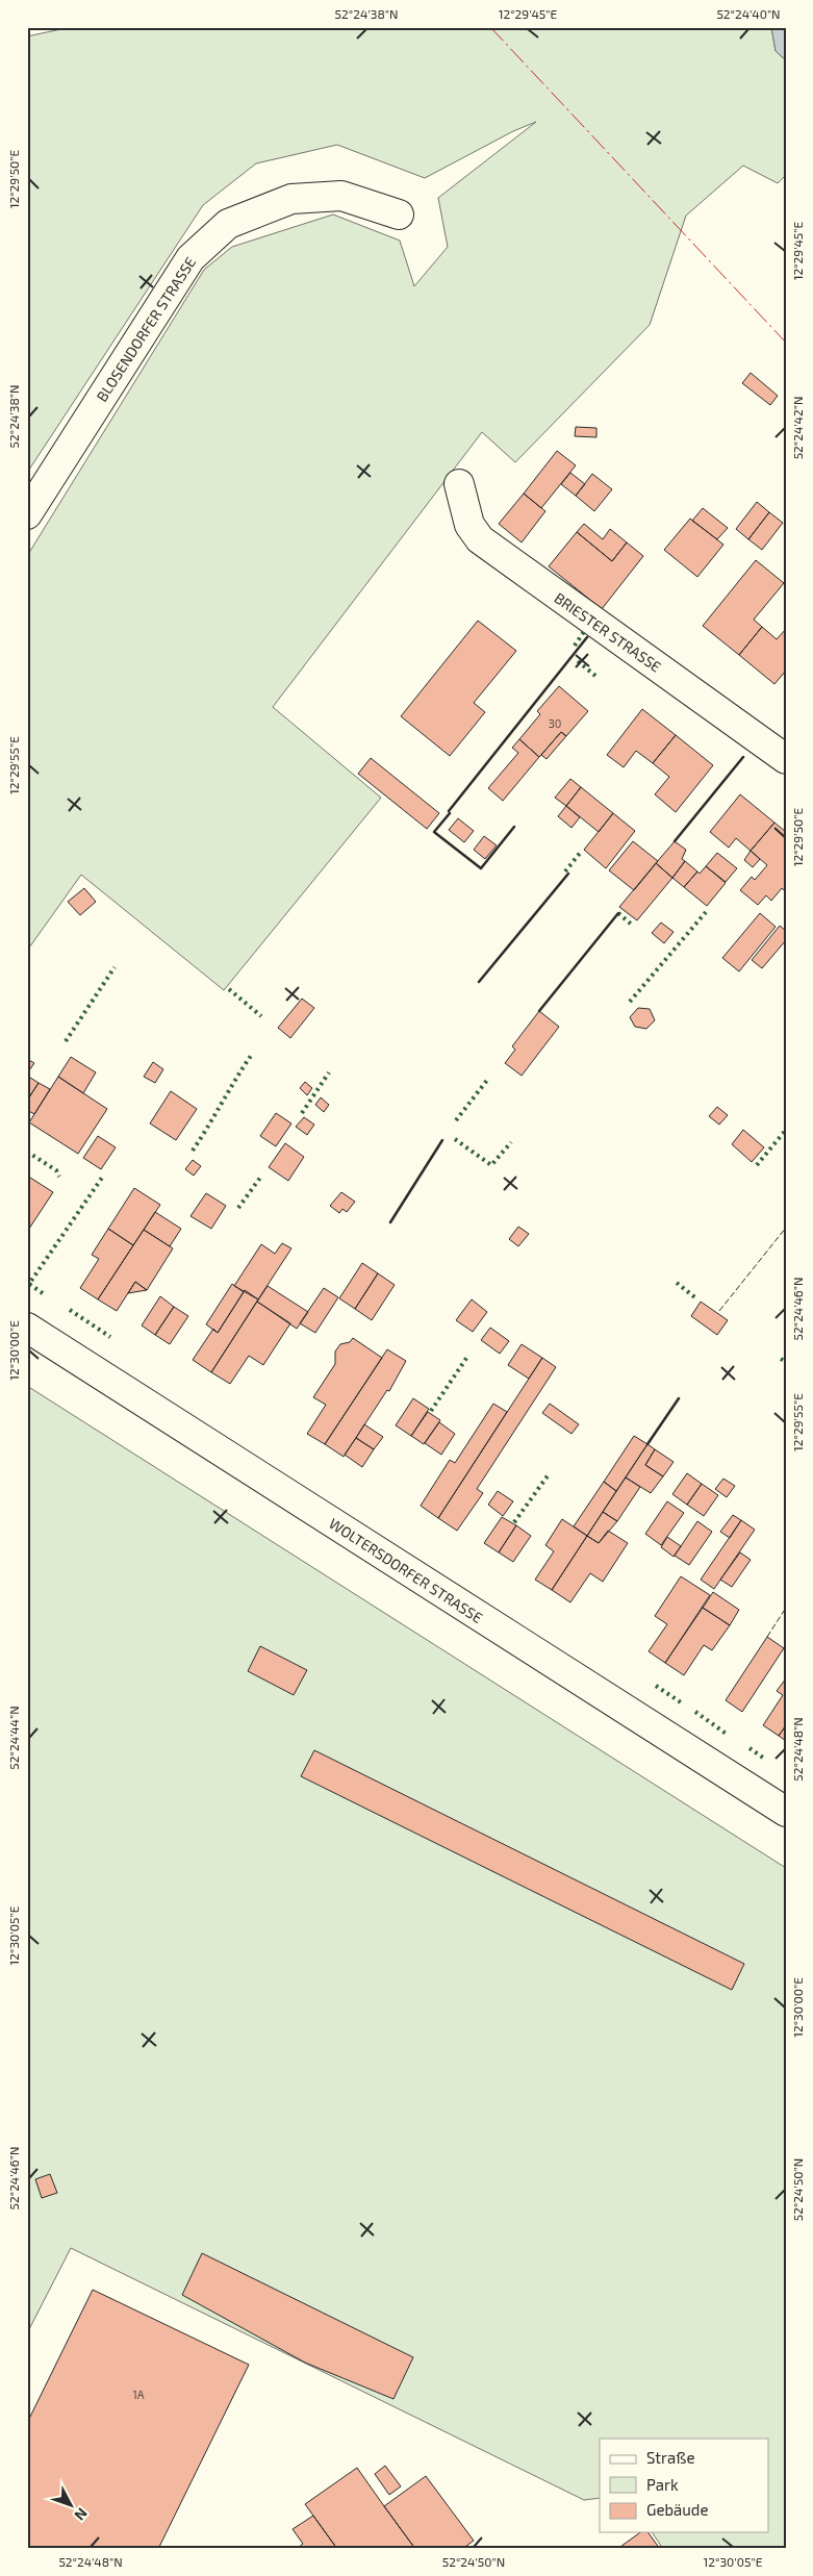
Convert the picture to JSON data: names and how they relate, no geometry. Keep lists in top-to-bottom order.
{
  "streets": {
    "street": ["BLOSENDORFER STRASSE", "BRIESTER STRASSE", "WOLTERSDORFER STRASSE"]
  },
  "house_numbers": ["30", "1A"],
  "legend": ["Straße", "Park", "Gebäude"],
  "north": "bottom right",
  "coordinates": [
    "52°24'38\"N",
    "12°29'45\"E",
    "52°24'40\"N",
    "12°29'50\"E",
    "52°24'42\"N",
    "12°29'55\"E",
    "52°24'46\"N",
    "12°30'00\"E",
    "52°24'44\"N",
    "52°24'48\"N",
    "12°30'05\"E",
    "52°24'50\"N"
  ]
}
